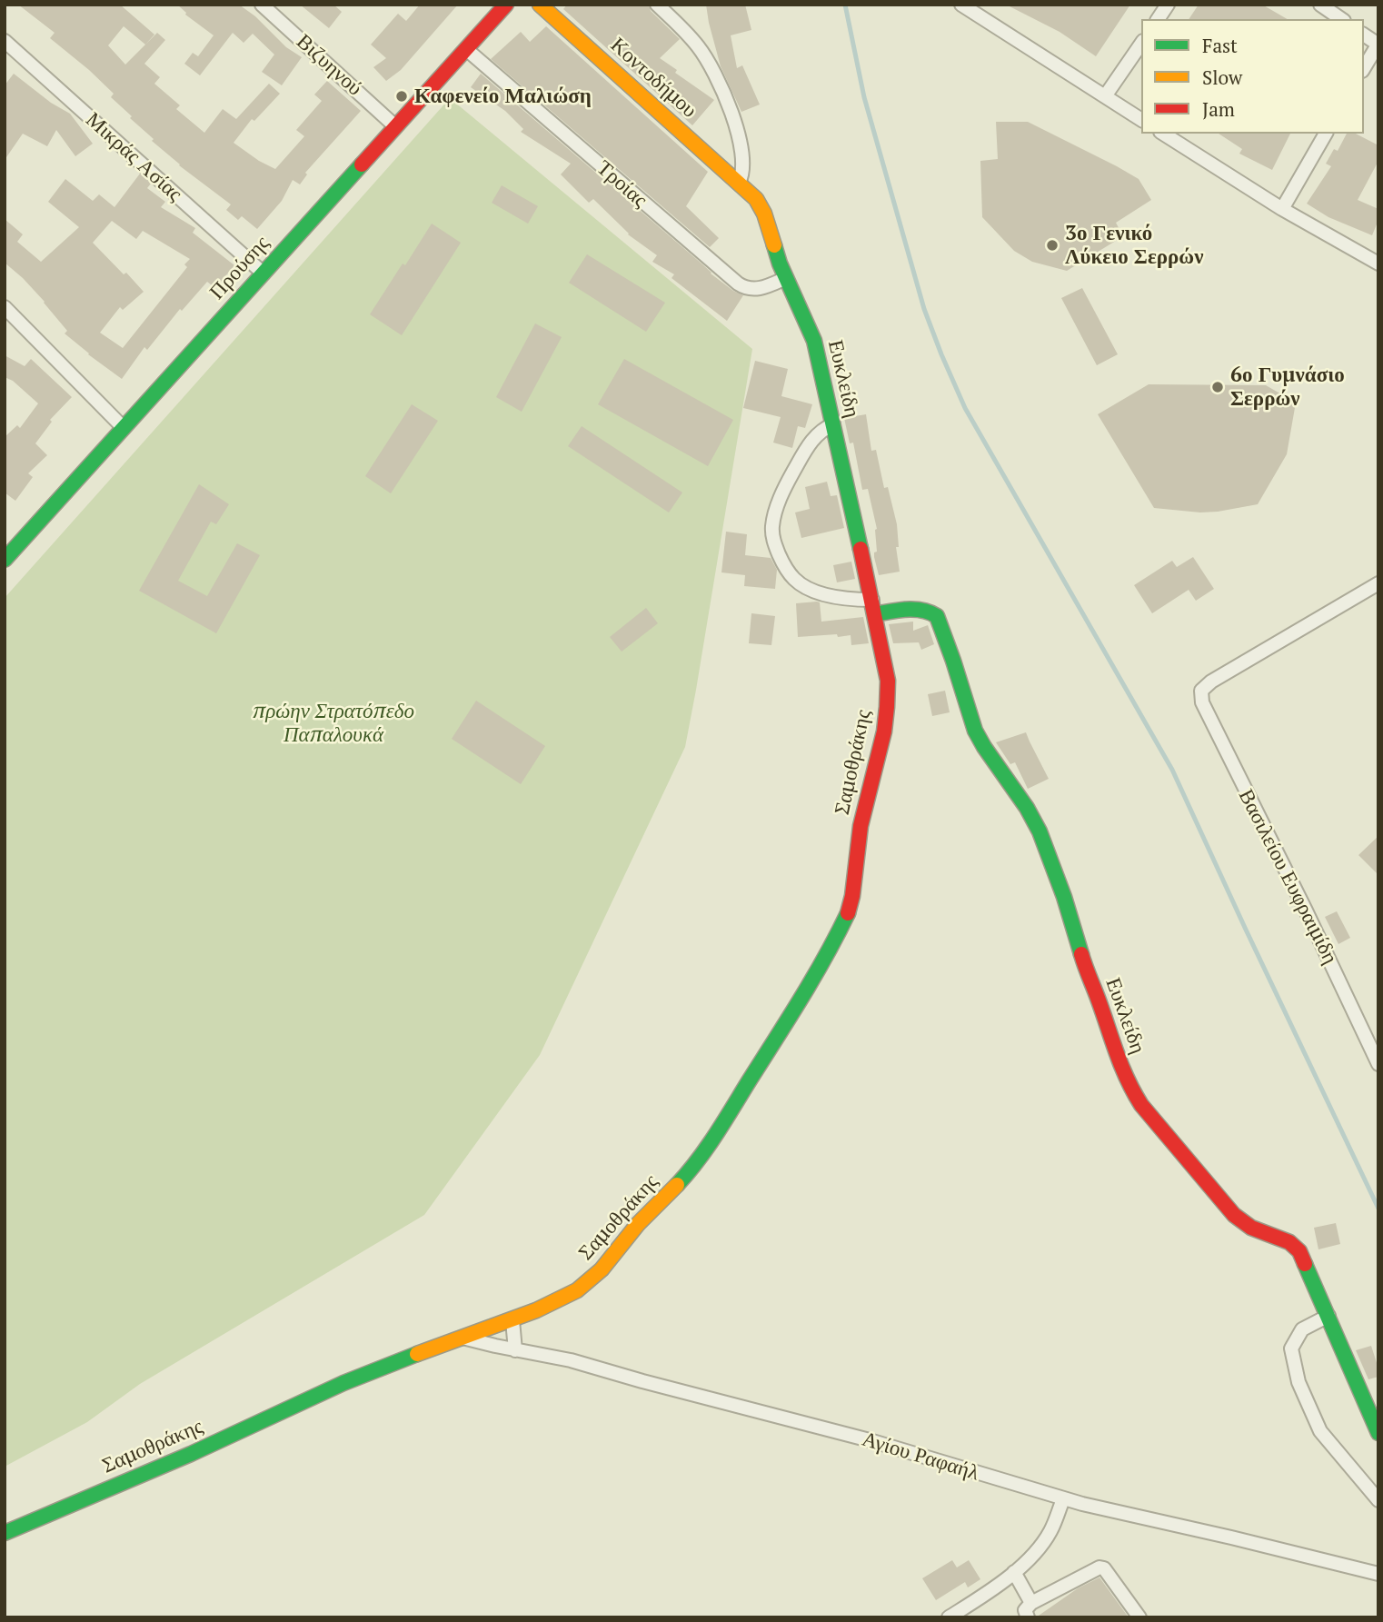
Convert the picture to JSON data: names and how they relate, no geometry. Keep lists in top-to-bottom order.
{
  "streets": {
    "street": [
      "Βιζυηνού",
      "Κοντοδήμου",
      "Μικράς Ασίας",
      "Τροίας",
      "Προύσης",
      "Ευκλείδη",
      "Σαμοθράκης",
      "Βασιλείου Ευφραιμίδη",
      "Αγίου Ραφαήλ"
    ]
  },
  "crossings": [
    ["Βιζυηνού", "Προύσης"],
    ["Κοντοδήμου", "Ευκλείδη"],
    ["Μικράς Ασίας", "Προύσης"],
    ["Τροίας", "Προύσης"],
    ["Τροίας", "Ευκλείδη"],
    ["Ευκλείδη", "Σαμοθράκης"],
    ["Σαμοθράκης", "Αγίου Ραφαήλ"]
  ],
  "parks": ["πρώην Στρατόπεδο Παπαλουκά"],
  "places": ["Καφενείο Μαλιώση", "3ο Γενικό Λύκειο Σερρών", "6ο Γυμνάσιο Σερρών"],
  "legend": ["Fast", "Slow", "Jam"]
}
